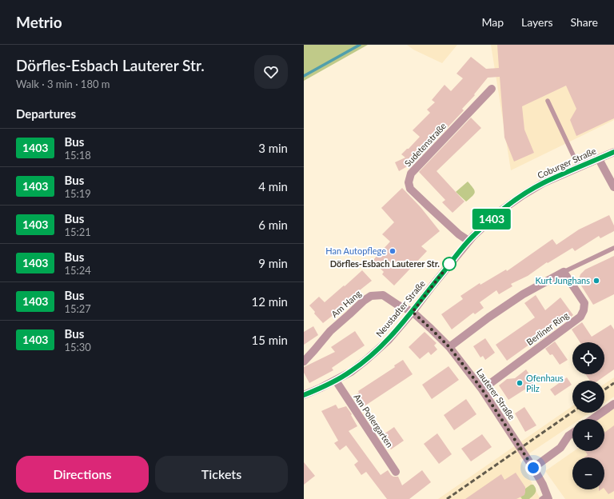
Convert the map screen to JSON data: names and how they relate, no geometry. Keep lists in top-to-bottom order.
{
  "streets": {
    "street": [
      "Sudetenstraße",
      "Coburger Straße",
      "Am Hang",
      "Neustadter Straße",
      "Berliner Ring",
      "Lauterer Straße",
      "Am Pollergarten"
    ]
  },
  "crossings": [
    ["Sudetenstraße", "Coburger Straße"],
    ["Sudetenstraße", "Neustadter Straße"],
    ["Coburger Straße", "Neustadter Straße"],
    ["Am Hang", "Neustadter Straße"],
    ["Am Hang", "Lauterer Straße"],
    ["Neustadter Straße", "Lauterer Straße"],
    ["Neustadter Straße", "Am Pollergarten"],
    ["Berliner Ring", "Lauterer Straße"]
  ],
  "places": [
    "Han Autopflege",
    "Dörfles-Esbach Lauterer Str.",
    "Kurt Junghans",
    "Ofenhaus Pilz"
  ],
  "lines": ["bus line 1403"],
  "page": {
    "header": "Metrio",
    "nav": ["Map", "Layers", "Share"],
    "heading": [
      ["Dörfles-Esbach Lauterer Str.", "Walk · 3 min · 180 m"],
      "Departures"
    ],
    "on_map": "1403",
    "list": [
      {
        "mark": "1403",
        "name": "Bus",
        "note": "15:18",
        "value": "3 min"
      },
      {
        "mark": "1403",
        "name": "Bus",
        "note": "15:19",
        "value": "4 min"
      },
      {
        "mark": "1403",
        "name": "Bus",
        "note": "15:21",
        "value": "6 min"
      },
      {
        "mark": "1403",
        "name": "Bus",
        "note": "15:24",
        "value": "9 min"
      },
      {
        "mark": "1403",
        "name": "Bus",
        "note": "15:27",
        "value": "12 min"
      },
      {
        "mark": "1403",
        "name": "Bus",
        "note": "15:30",
        "value": "15 min"
      }
    ],
    "map_buttons": ["+", "−"],
    "buttons": ["Directions", "Tickets"]
  }
}
